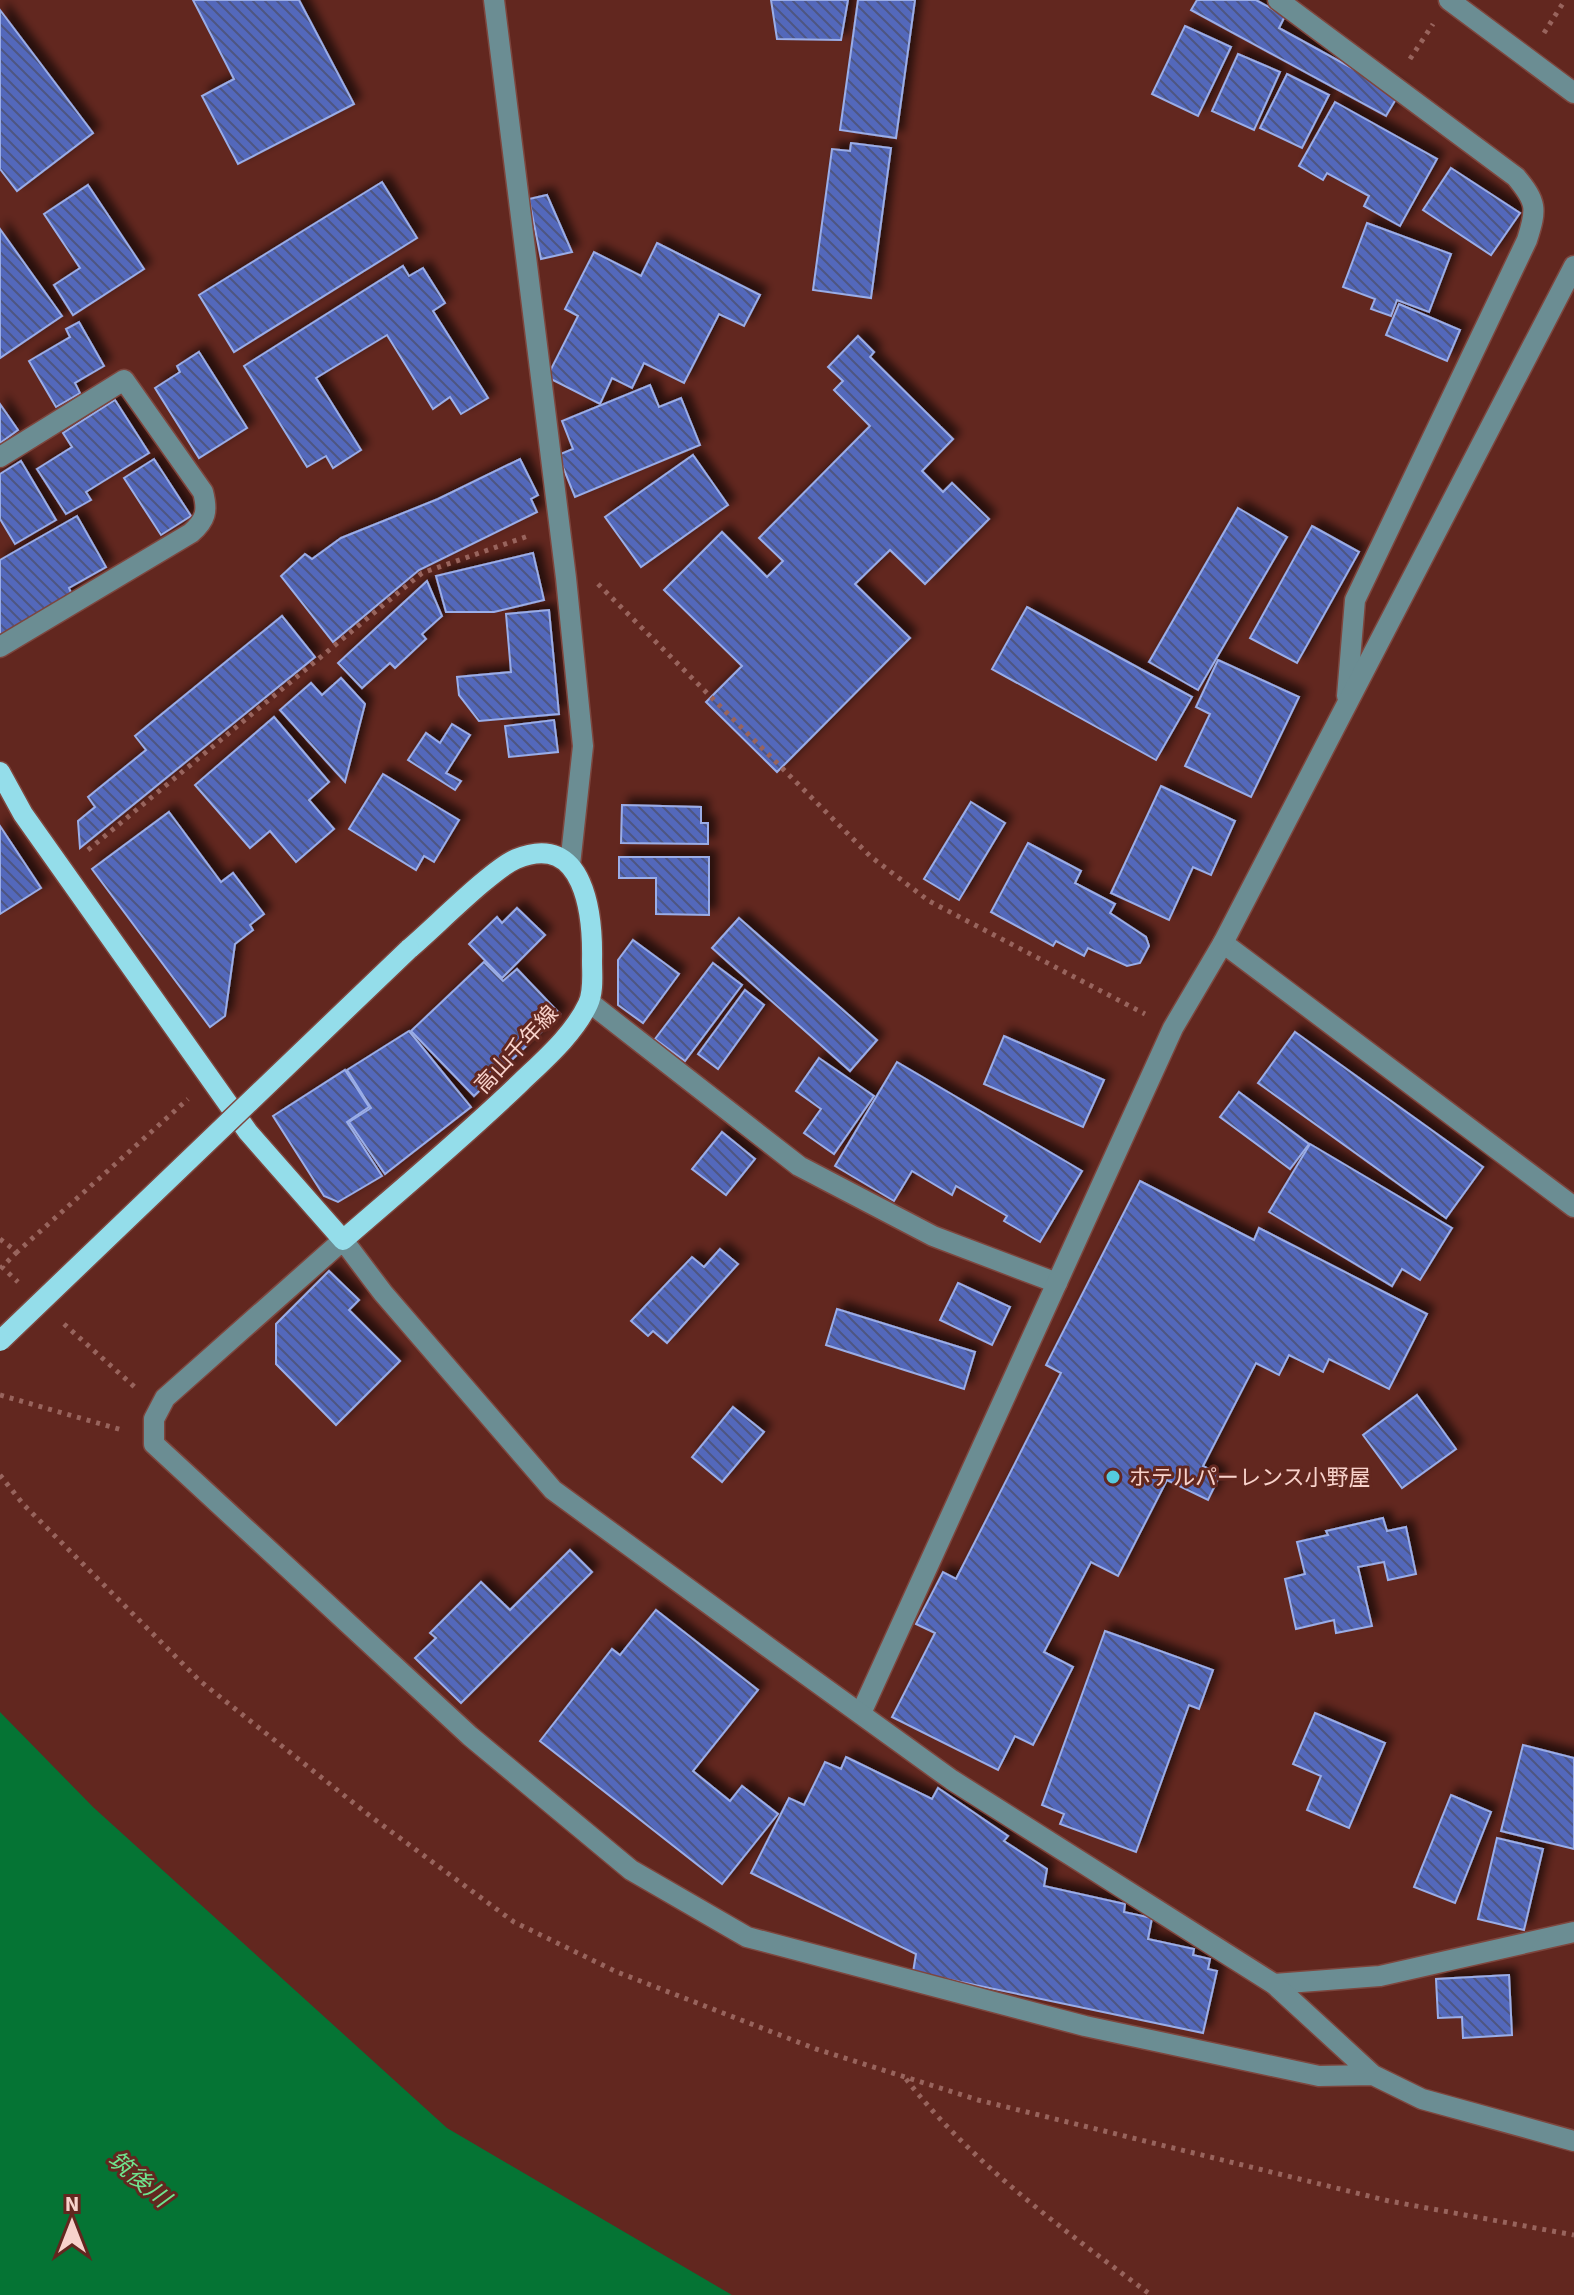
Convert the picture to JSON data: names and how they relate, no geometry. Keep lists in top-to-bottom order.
{
  "streets": {
    "main road": ["高山千年線"]
  },
  "water": ["筑後川"],
  "places": ["ホテルパーレンス小野屋"],
  "north": "top"
}
